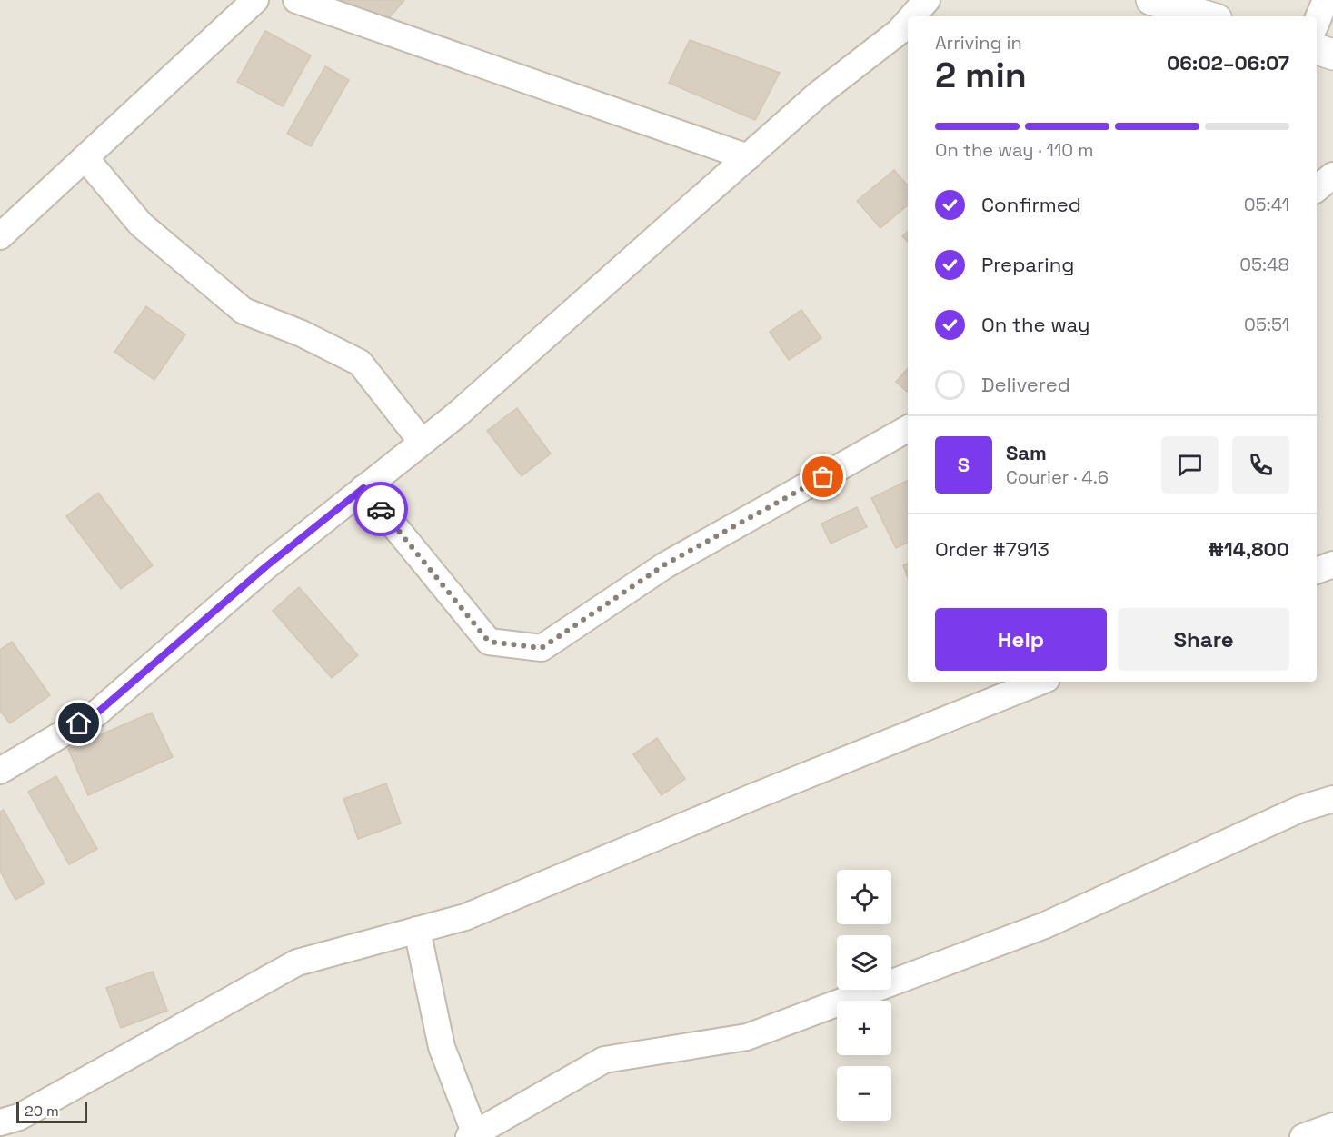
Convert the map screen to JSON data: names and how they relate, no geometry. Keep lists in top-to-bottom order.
{
  "scale_bar": "20 m",
  "page": {
    "heading": ["2 min", "Arriving in", "06:02–06:07"],
    "panel": [
      "Sam",
      "Courier · 4.6",
      "Order #7913",
      "₦14,800"
    ],
    "bar": "On the way · 110 m",
    "list": [
      ["Confirmed", "05:41"],
      ["Preparing", "05:48"],
      ["On the way", "05:51"],
      "Delivered"
    ],
    "round": "S",
    "buttons": ["Help", "Share"],
    "map_buttons": ["+", "−"],
    "scale": "20 m"
  }
}
